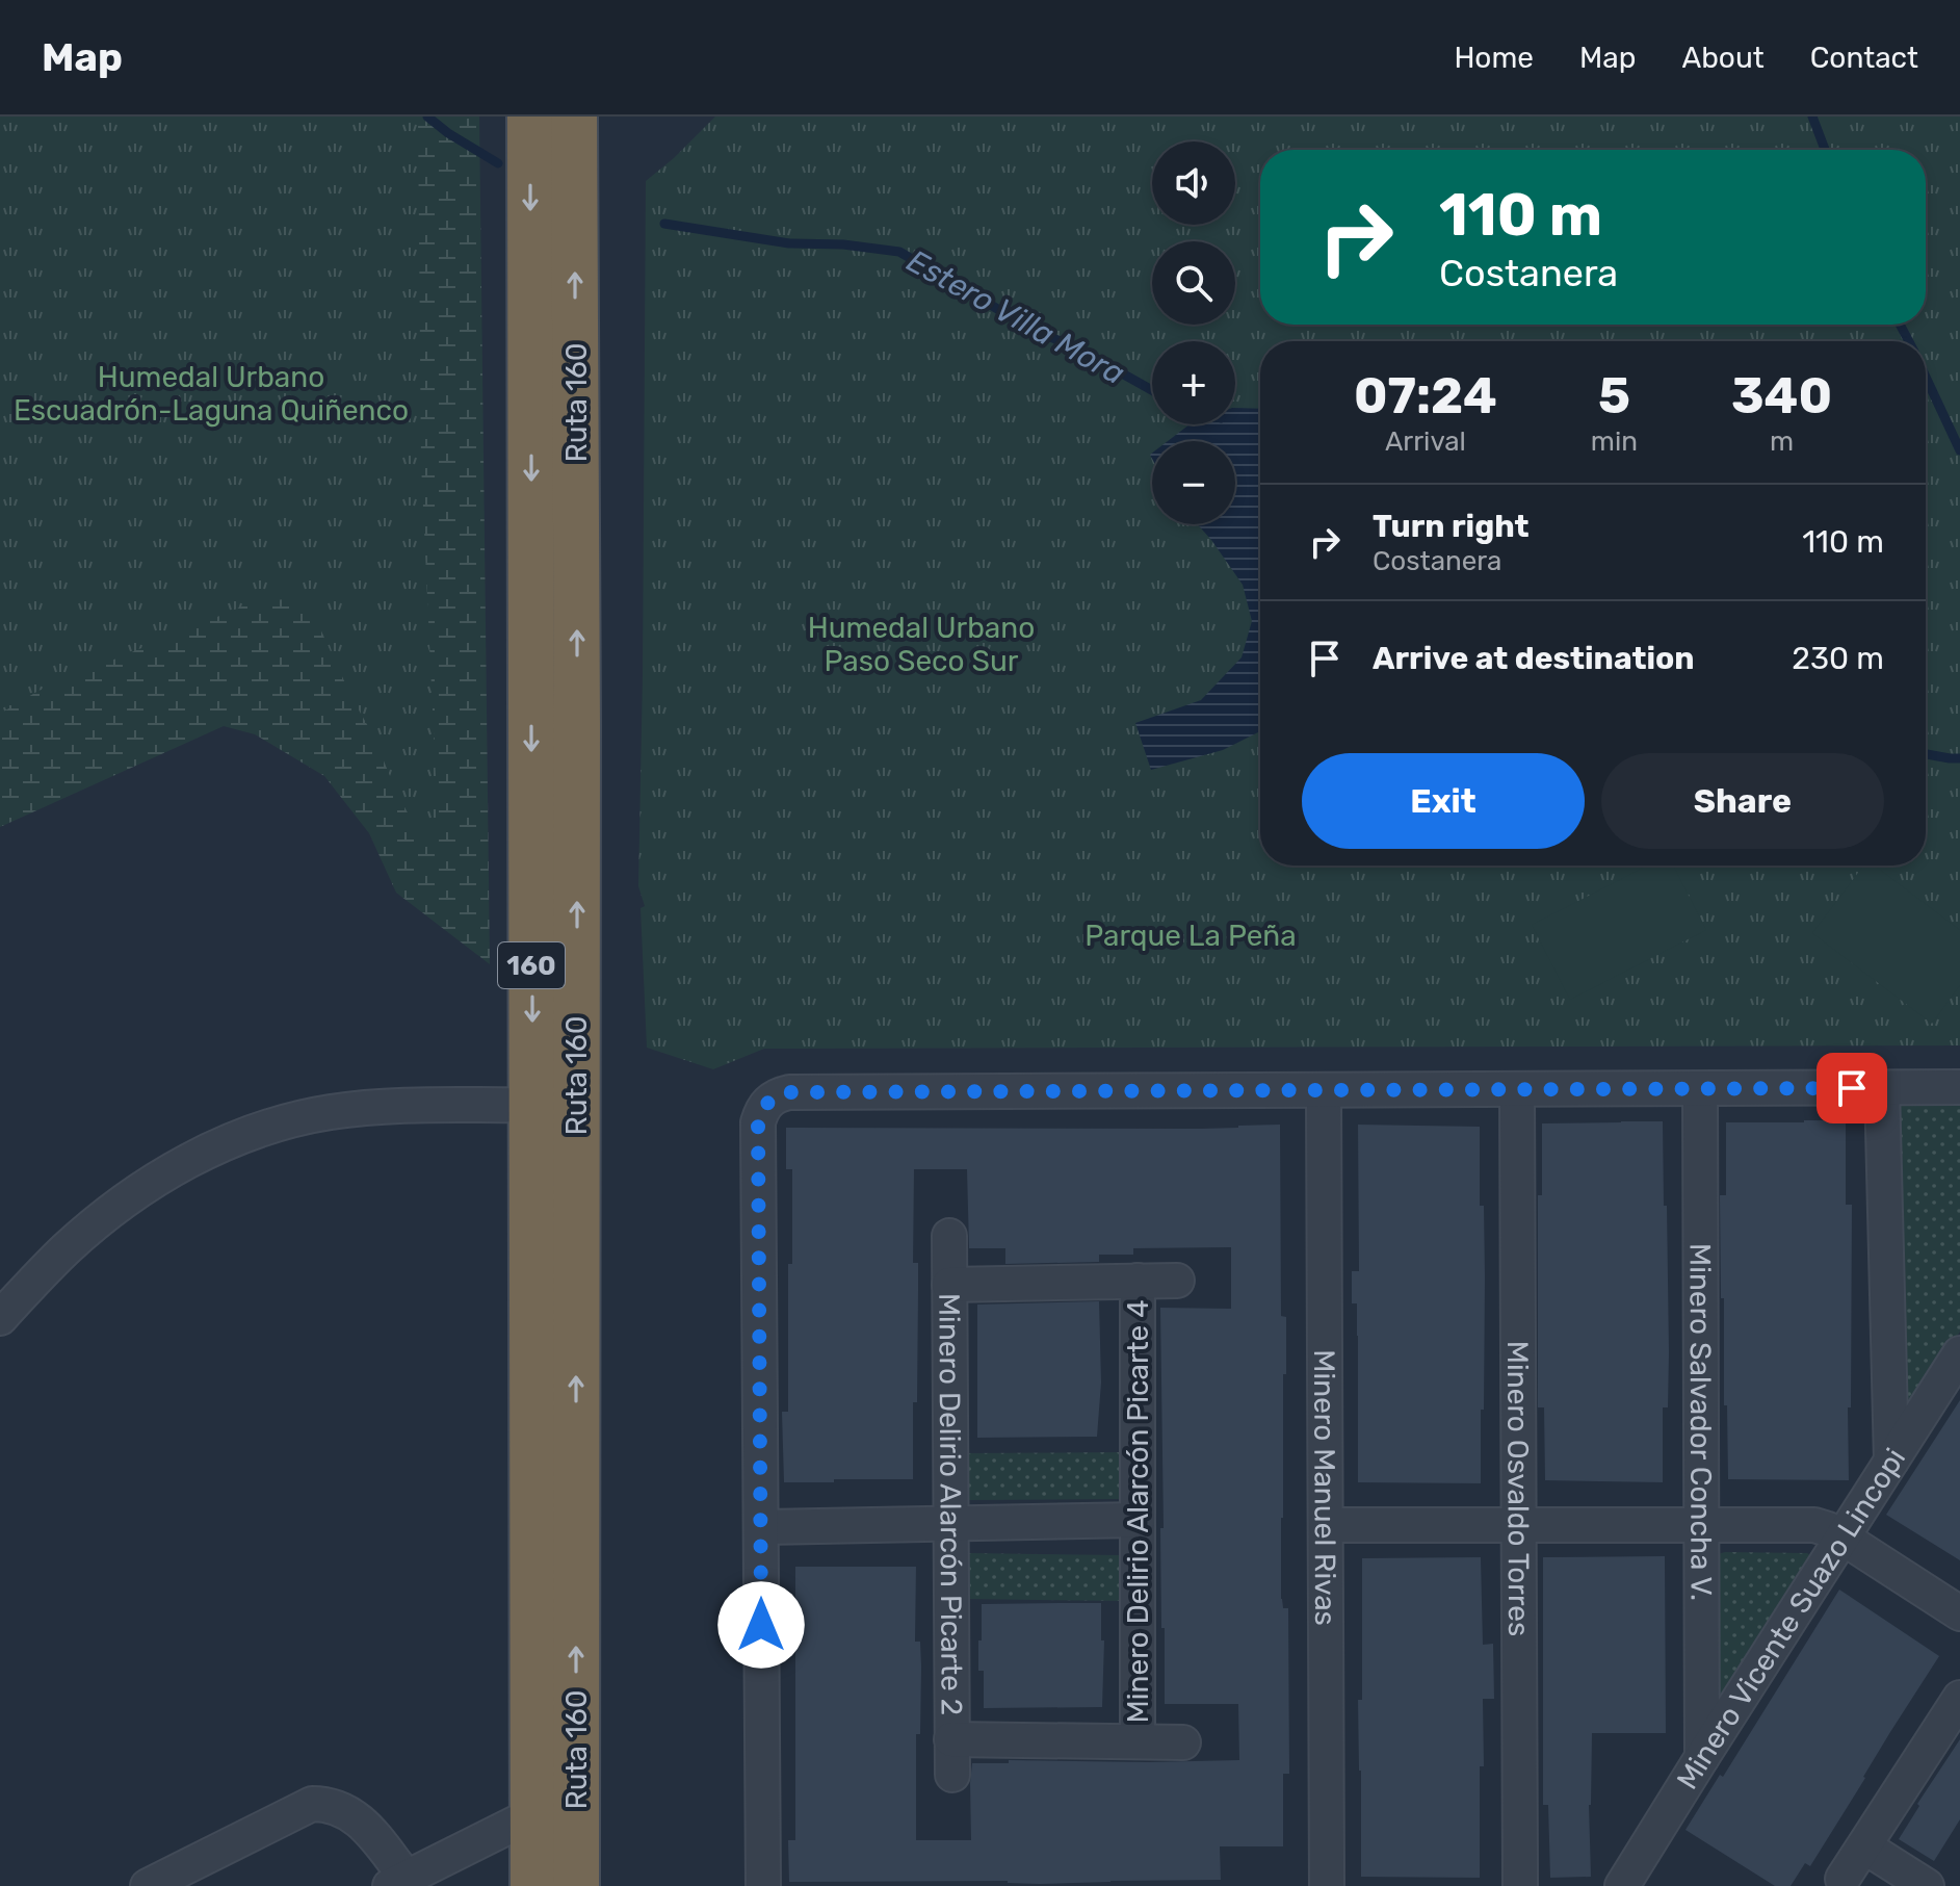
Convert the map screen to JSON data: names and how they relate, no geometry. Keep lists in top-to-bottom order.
{
  "streets": {
    "highway": ["Ruta 160", "160"],
    "street": [
      "Minero Salvador Concha V.",
      "Minero Manuel Rivas",
      "Minero Osvaldo Torres",
      "Minero Delirio Alarcón Picarte 2",
      "Minero Delirio Alarcón Picarte 4",
      "Minero Vicente Suazo Lincopi"
    ]
  },
  "crossings": [
    ["Minero Salvador Concha V.", "Minero Vicente Suazo Lincopi"]
  ],
  "water": ["Estero Villa Mora"],
  "parks": ["Humedal Urbano Escuadrón-Laguna Quiñenco", "Humedal Urbano Paso Seco Sur", "Parque La Peña"],
  "page": {
    "header": "Map",
    "nav": [
      "Home",
      "Map",
      "About",
      "Contact"
    ],
    "map_buttons": ["+", "−"],
    "turn": ["110 m", "Costanera"],
    "eta": [
      "07:24",
      "Arrival",
      "5",
      "min",
      "340",
      "m"
    ],
    "list": [
      {
        "name": "Turn right",
        "note": "Costanera",
        "value": "110 m"
      },
      {
        "name": "Arrive at destination",
        "value": "230 m"
      }
    ],
    "buttons": ["Exit", "Share"]
  }
}
